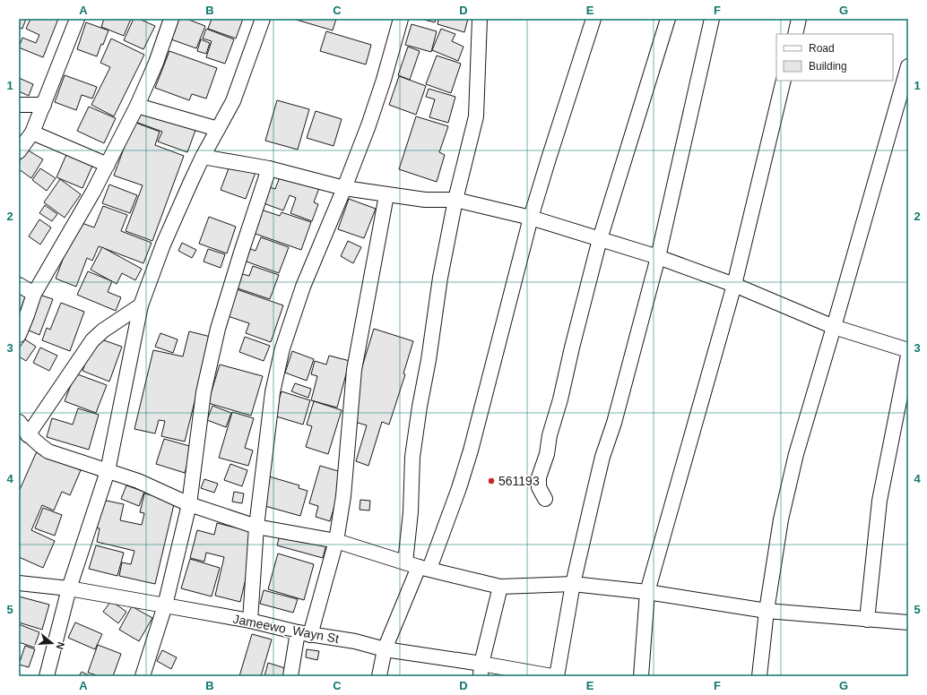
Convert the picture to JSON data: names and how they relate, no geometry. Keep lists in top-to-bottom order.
{
  "streets": {
    "street": ["Jameewo_Wayn St"]
  },
  "places": ["561193"],
  "legend": ["Road", "Building"],
  "north": "right",
  "grid": {
    "columns": [
      "A",
      "B",
      "C",
      "D",
      "E",
      "F",
      "G"
    ],
    "rows": [
      "1",
      "2",
      "3",
      "4",
      "5"
    ]
  }
}
